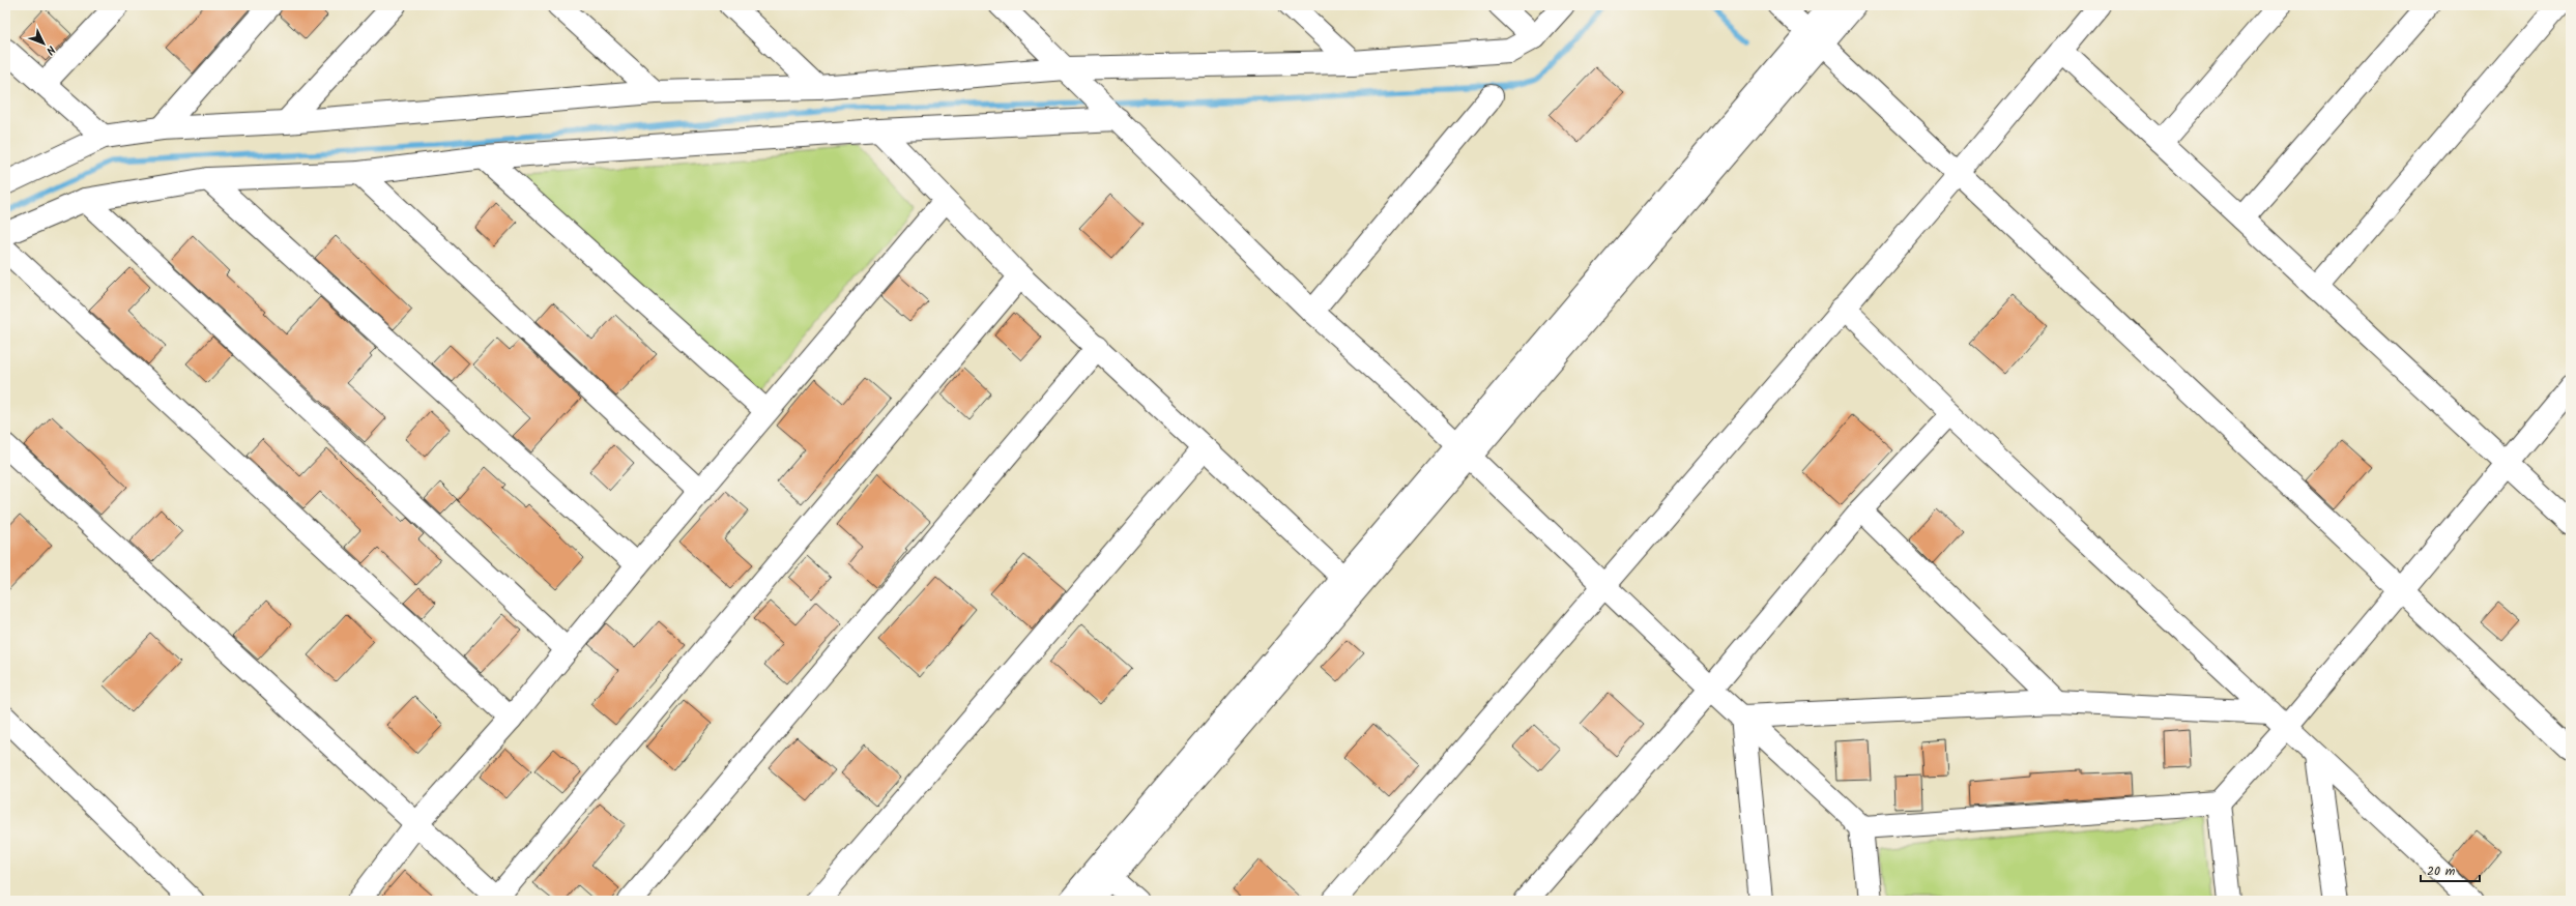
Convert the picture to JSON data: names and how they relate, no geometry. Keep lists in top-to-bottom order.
{
  "scale_bar": "20 m",
  "north": "bottom right"
}
